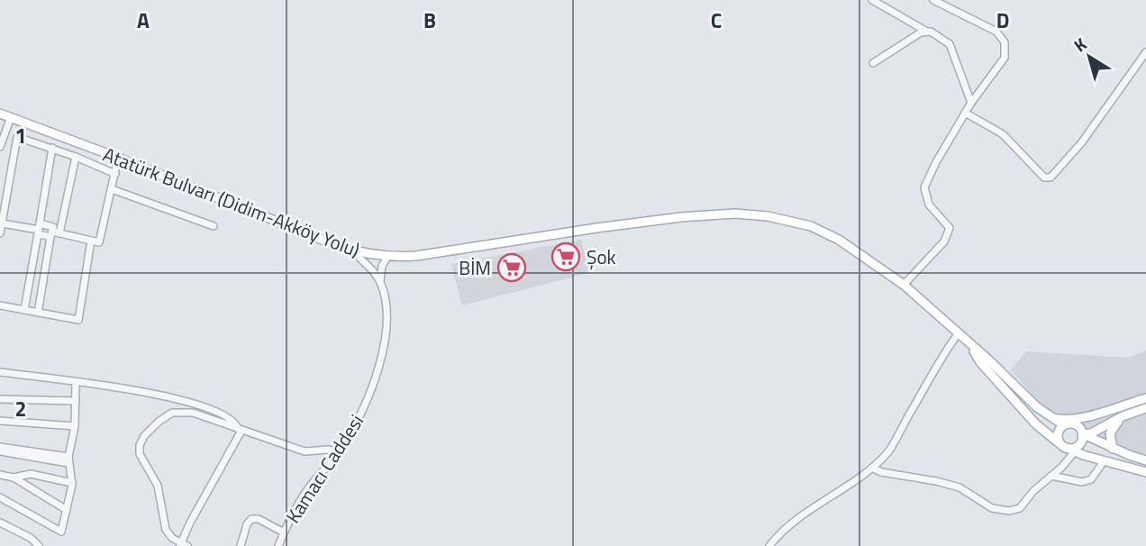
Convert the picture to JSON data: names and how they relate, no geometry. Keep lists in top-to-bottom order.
{
  "streets": {
    "main road": ["Atatürk Bulvarı (Didim-Akköy Yolu)"],
    "street": ["Kamacı Caddesi"]
  },
  "crossings": [
    ["Atatürk Bulvarı (Didim-Akköy Yolu)", "Kamacı Caddesi"]
  ],
  "places": {
    "supermarket": ["Şok", "BİM"]
  },
  "north": "top left",
  "grid": {
    "columns": [
      "A",
      "B",
      "C",
      "D"
    ],
    "rows": ["1", "2"]
  }
}
